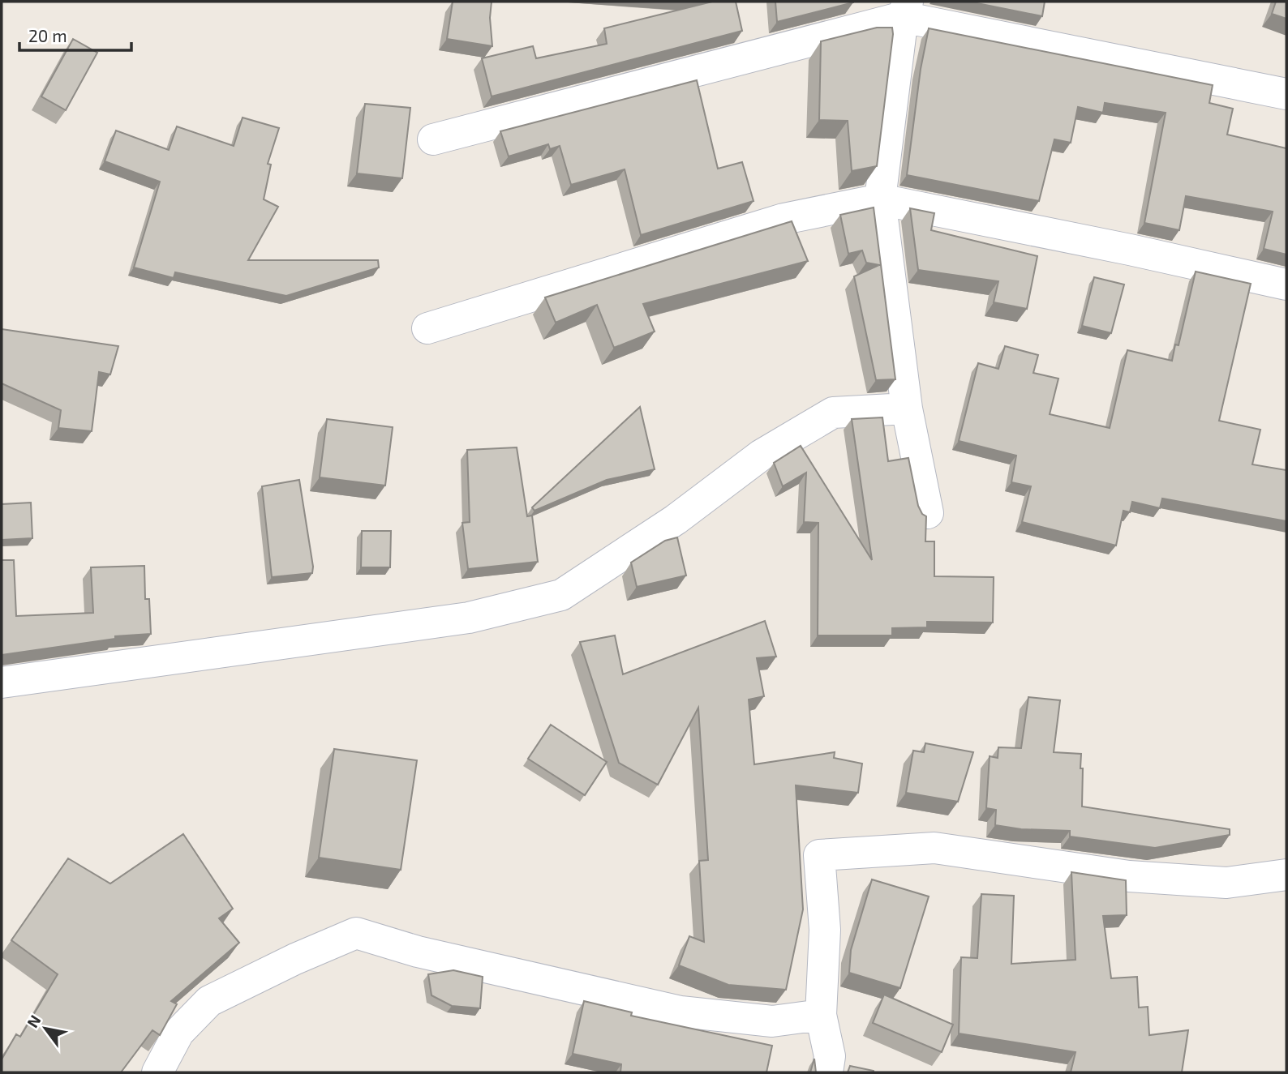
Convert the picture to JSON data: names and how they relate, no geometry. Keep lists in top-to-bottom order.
{
  "scale_bar": "20 m",
  "north": "top left"
}
